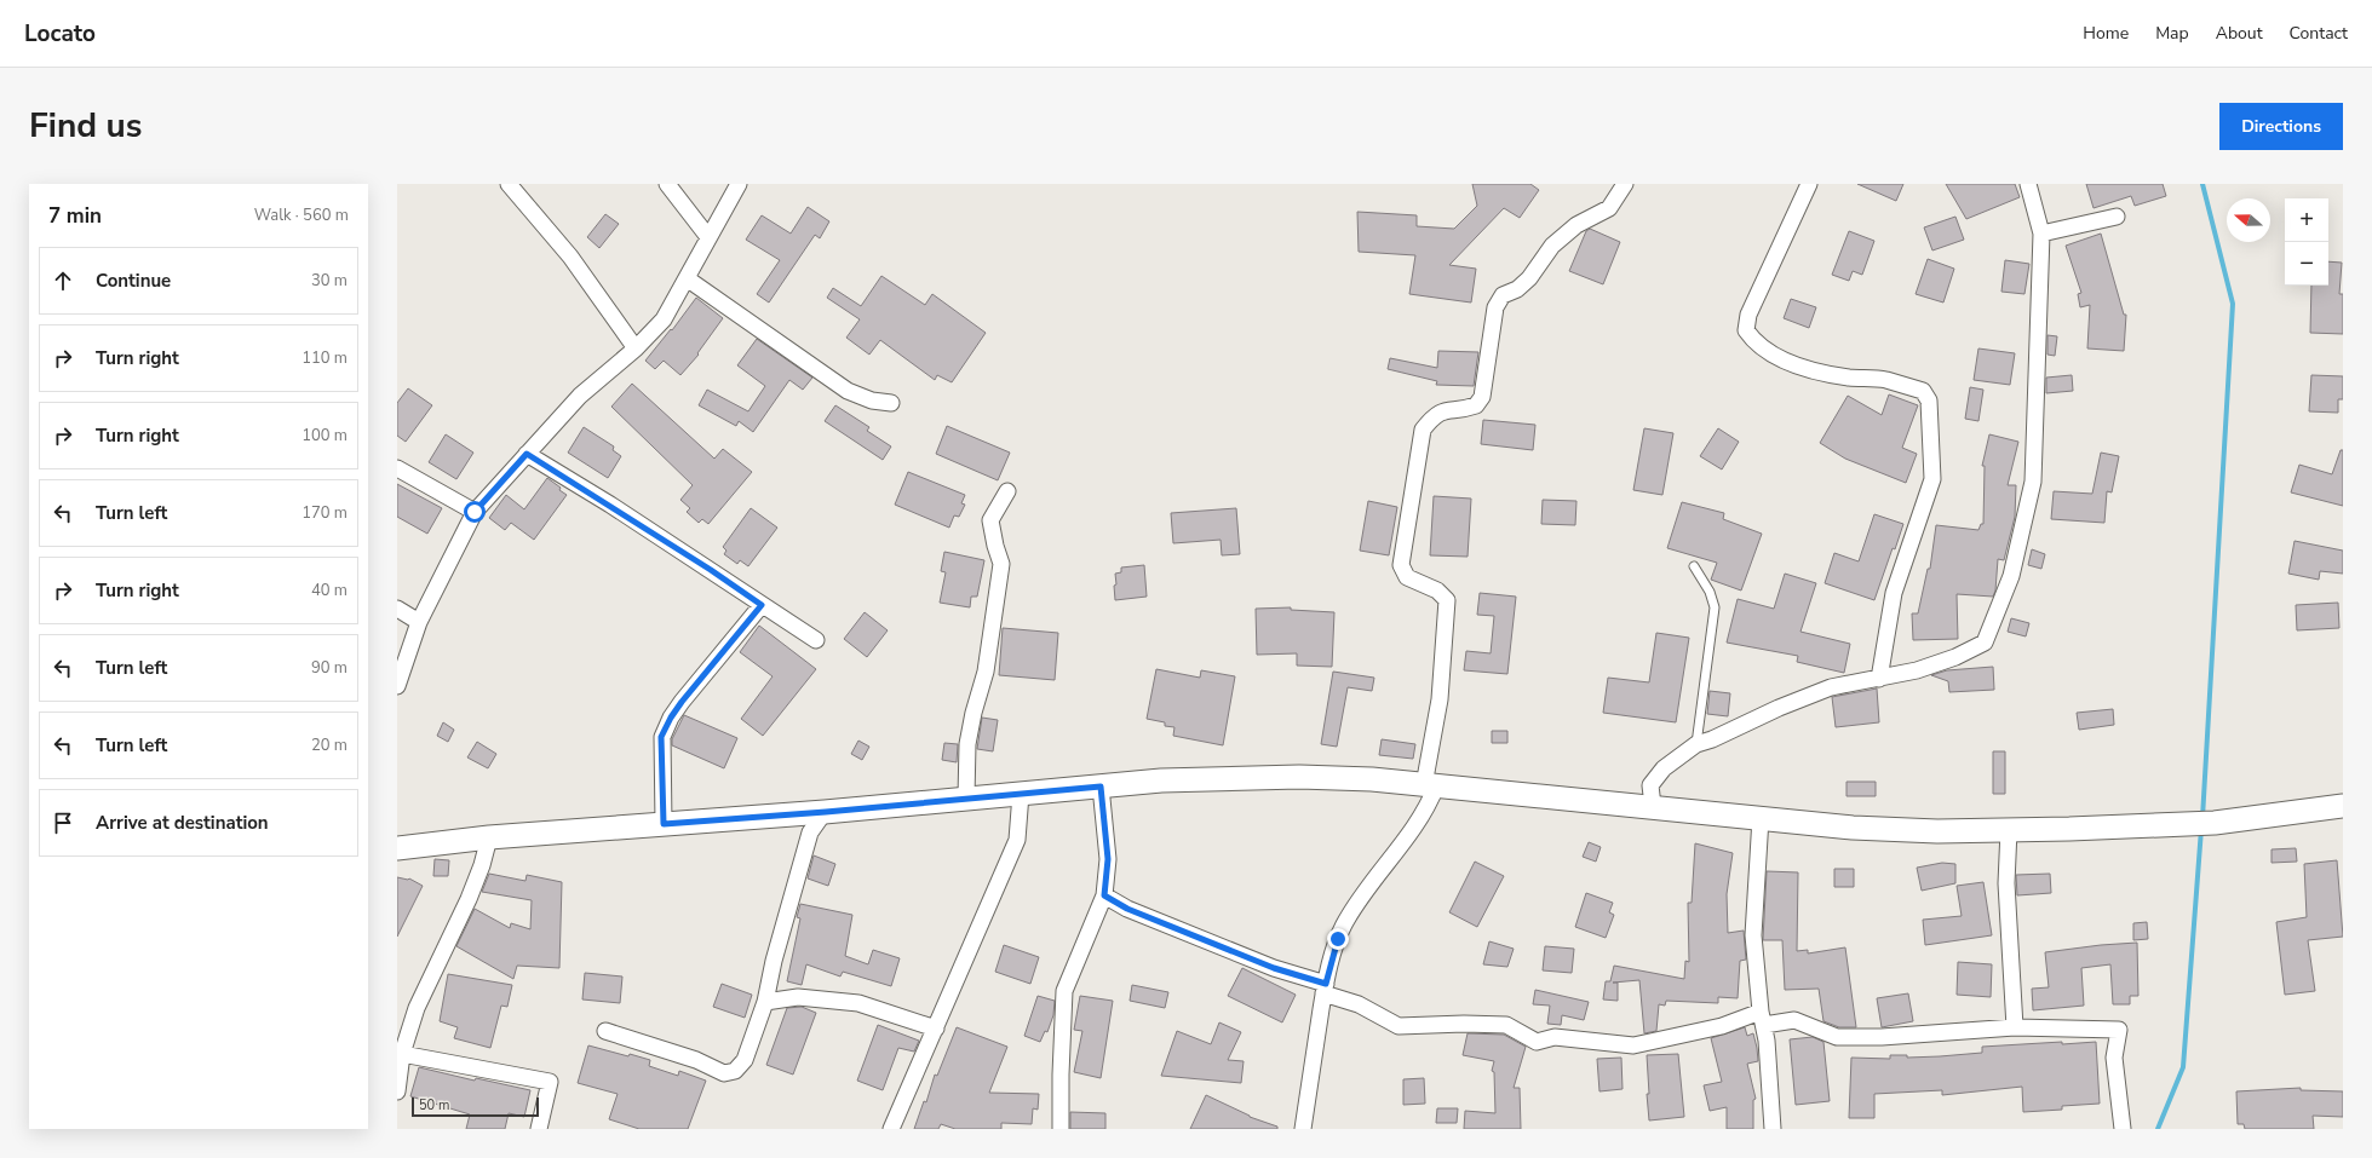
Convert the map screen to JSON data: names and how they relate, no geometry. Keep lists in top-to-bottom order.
{
  "scale_bar": "50 m",
  "north": "left",
  "page": {
    "header": "Locato",
    "nav": [
      "Home",
      "Map",
      "About",
      "Contact"
    ],
    "title": "Find us",
    "buttons": "Directions",
    "heading": ["7 min", "Walk · 560 m"],
    "map_buttons": ["+", "−"],
    "list": [
      ["Continue", "30 m"],
      ["Turn right", "110 m"],
      ["Turn right", "100 m"],
      ["Turn left", "170 m"],
      ["Turn right", "40 m"],
      ["Turn left", "90 m"],
      ["Turn left", "20 m"],
      "Arrive at destination"
    ],
    "scale": "50 m"
  }
}
